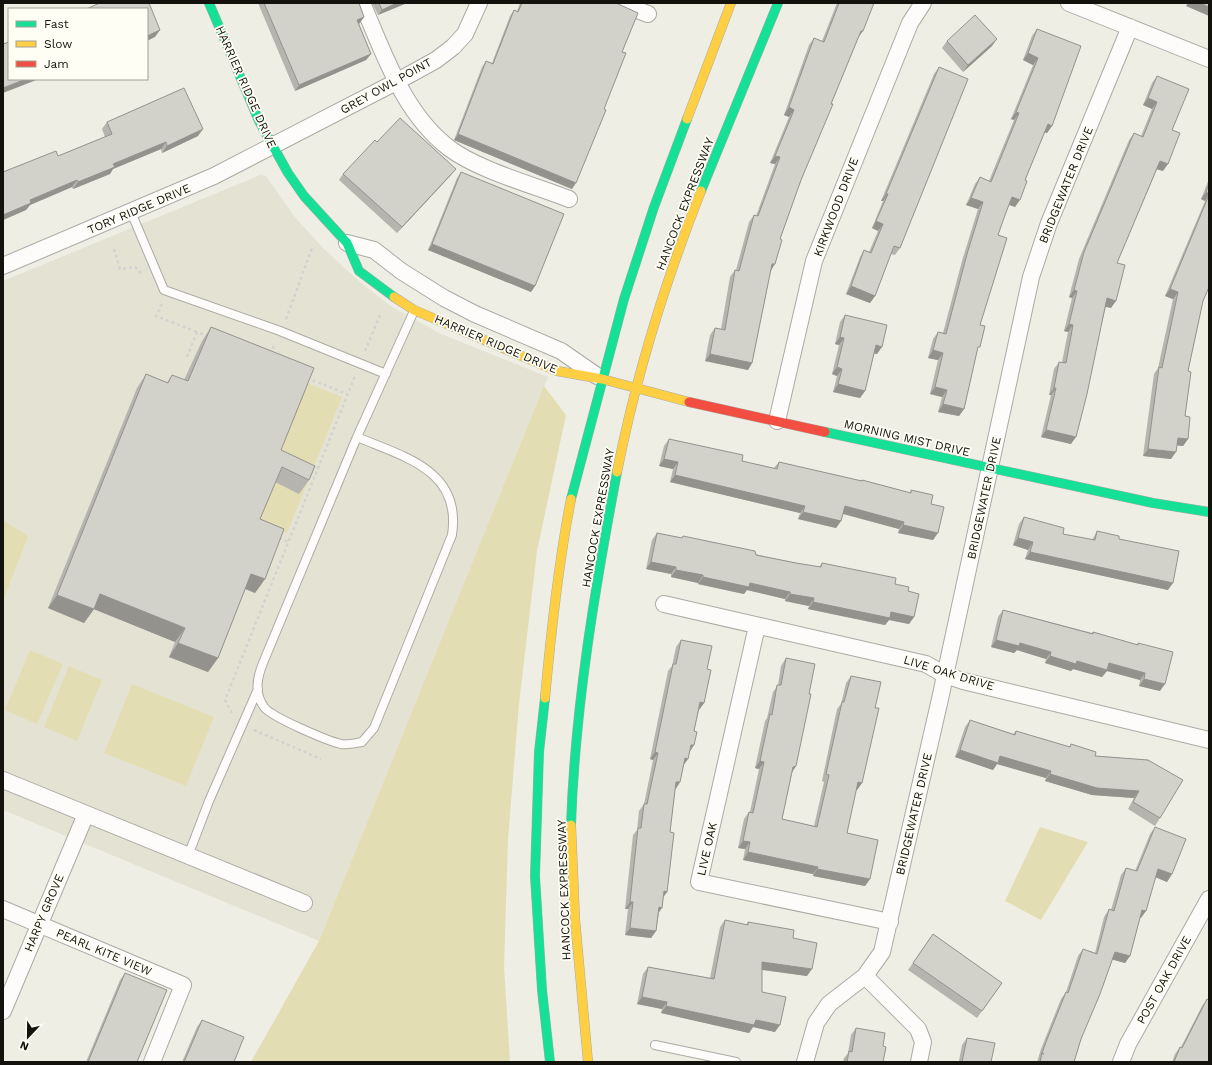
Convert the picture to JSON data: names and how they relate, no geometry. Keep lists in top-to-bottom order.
{
  "streets": {
    "main road": ["HARRIER RIDGE DRIVE", "HANCOCK EXPRESSWAY", "MORNING MIST DRIVE"],
    "street": [
      "GREY OWL POINT",
      "BRIDGEWATER DRIVE",
      "KIRKWOOD DRIVE",
      "TORY RIDGE DRIVE",
      "LIVE OAK DRIVE",
      "LIVE OAK",
      "HARPY GROVE",
      "PEARL KITE VIEW",
      "POST OAK DRIVE"
    ]
  },
  "crossings": [
    ["GREY OWL POINT", "HARRIER RIDGE DRIVE"],
    ["GREY OWL POINT", "TORY RIDGE DRIVE"],
    ["HARRIER RIDGE DRIVE", "HANCOCK EXPRESSWAY"],
    ["HARRIER RIDGE DRIVE", "TORY RIDGE DRIVE"],
    ["HARRIER RIDGE DRIVE", "MORNING MIST DRIVE"],
    ["BRIDGEWATER DRIVE", "MORNING MIST DRIVE"],
    ["BRIDGEWATER DRIVE", "LIVE OAK DRIVE"],
    ["BRIDGEWATER DRIVE", "LIVE OAK"],
    ["HANCOCK EXPRESSWAY", "MORNING MIST DRIVE"],
    ["KIRKWOOD DRIVE", "MORNING MIST DRIVE"],
    ["LIVE OAK DRIVE", "LIVE OAK"],
    ["HARPY GROVE", "PEARL KITE VIEW"]
  ],
  "legend": ["Fast", "Slow", "Jam"],
  "north": "bottom"
}
